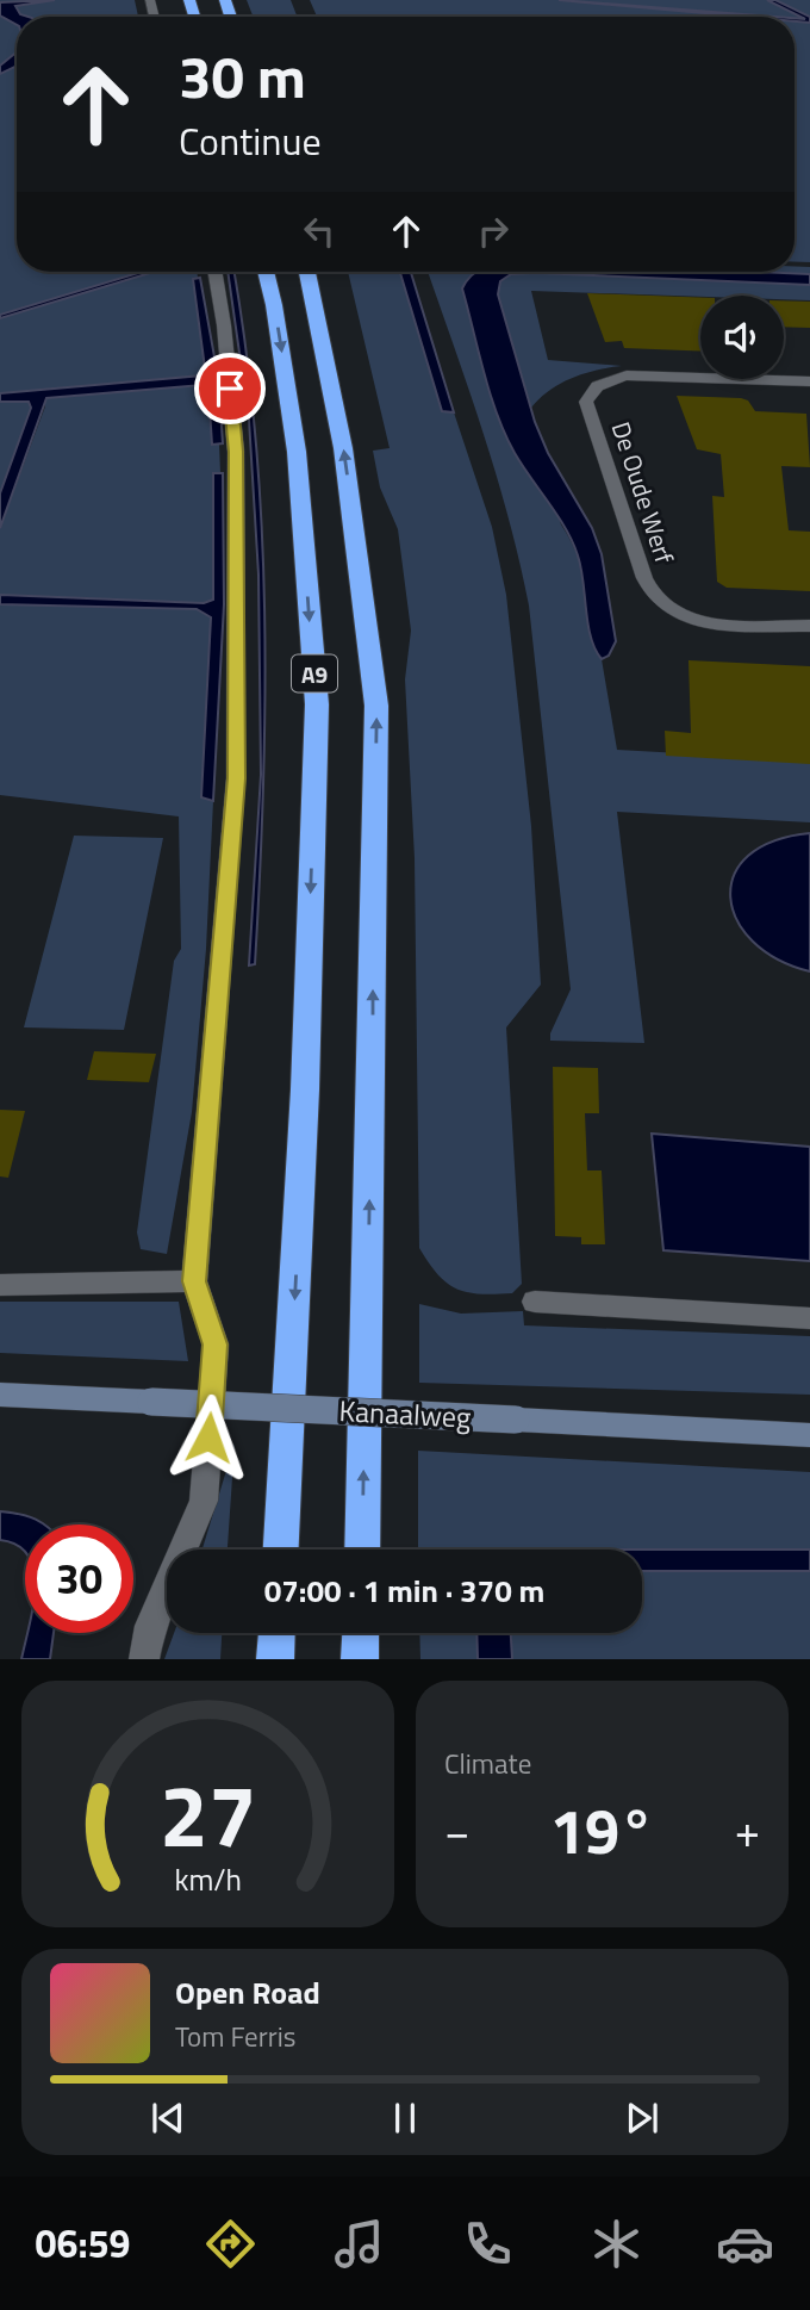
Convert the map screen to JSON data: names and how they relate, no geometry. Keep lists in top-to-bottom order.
{
  "streets": {
    "highway": ["A9"],
    "street": ["De Oude Werf", "Kanaalweg"]
  },
  "page": {
    "turn": ["30 m", "Continue"],
    "limit": "30",
    "trip": "07:00 · 1 min · 370 m",
    "tile": "Climate",
    "heat": ["−", "19°", "+"],
    "song": ["Open Road", "Tom Ferris"],
    "tabs": "06:59",
    "gauge": ["27", "km/h"]
  }
}
